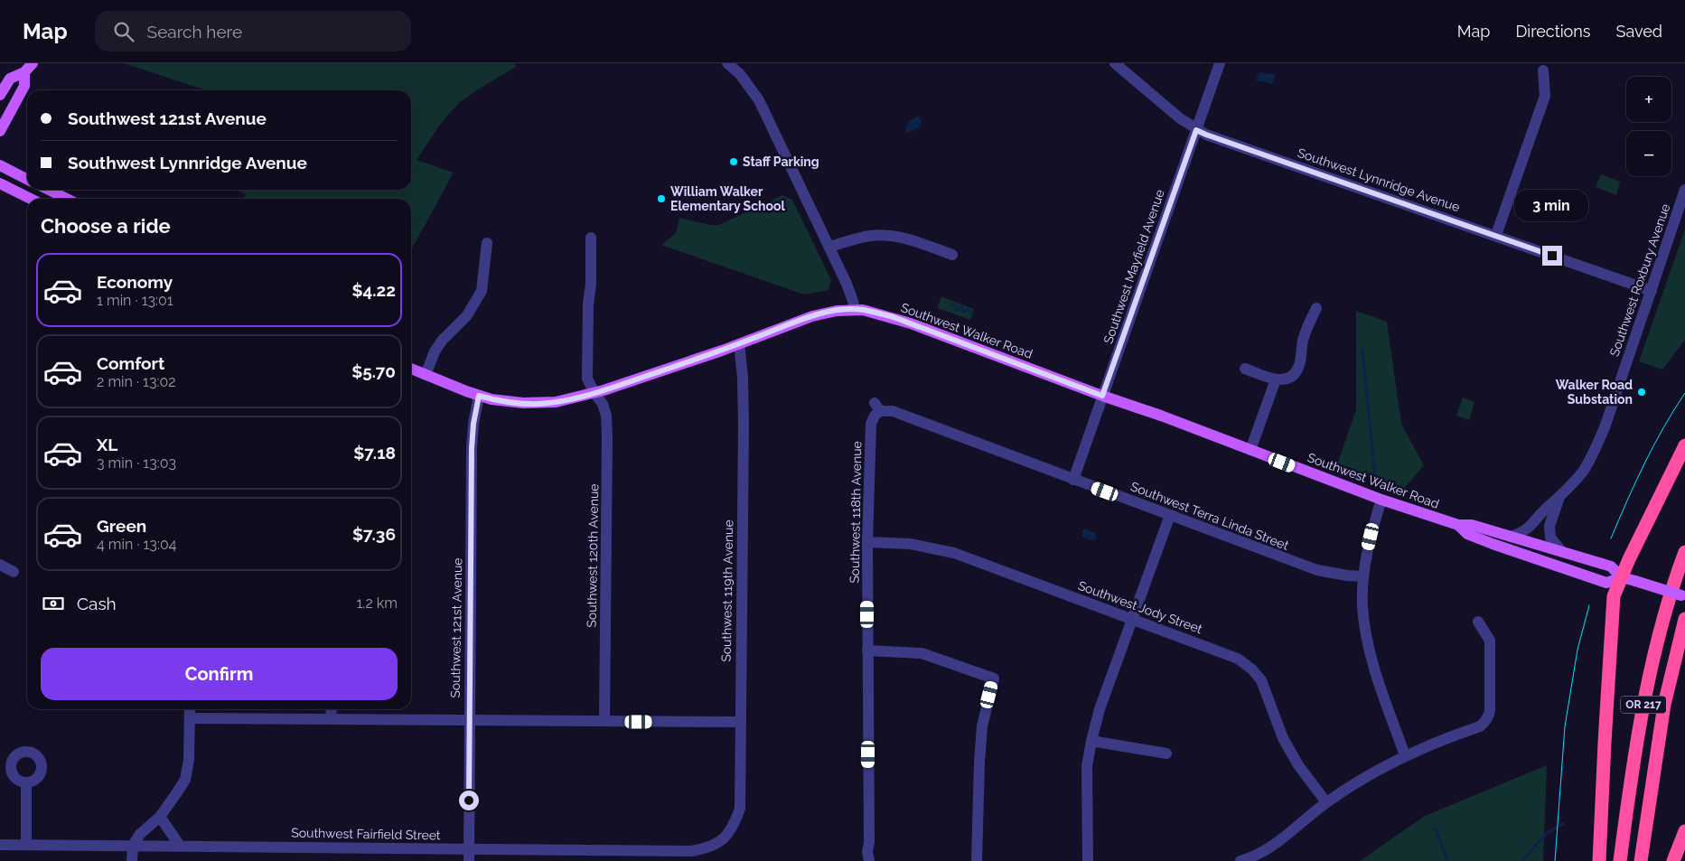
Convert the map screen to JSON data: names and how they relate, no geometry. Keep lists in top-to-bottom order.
{
  "streets": {
    "highway": ["OR 217"],
    "main road": ["Southwest Walker Road"],
    "street": [
      "Southwest Lynnridge Avenue",
      "Southwest Mayfield Avenue",
      "Southwest Roxbury Avenue",
      "Southwest 118th Avenue",
      "Southwest Terra Linda Street",
      "Southwest 120th Avenue",
      "Southwest 119th Avenue",
      "Southwest Jody Street",
      "Southwest 121st Avenue",
      "Southwest Fairfield Street"
    ]
  },
  "crossings": [
    ["Southwest Lynnridge Avenue", "Southwest Mayfield Avenue"],
    ["Southwest Lynnridge Avenue", "Southwest Roxbury Avenue"],
    ["Southwest Mayfield Avenue", "Southwest Walker Road"],
    ["Southwest Mayfield Avenue", "Southwest Terra Linda Street"],
    ["Southwest Roxbury Avenue", "Southwest Walker Road"],
    ["Southwest Walker Road", "Southwest 120th Avenue"],
    ["Southwest Walker Road", "Southwest 119th Avenue"],
    ["Southwest Walker Road", "Southwest 121st Avenue"],
    ["Southwest 118th Avenue", "Southwest Terra Linda Street"],
    ["Southwest 118th Avenue", "Southwest Jody Street"],
    ["Southwest 119th Avenue", "Southwest Fairfield Street"],
    ["Southwest 121st Avenue", "Southwest Fairfield Street"]
  ],
  "places": ["Staff Parking", "William Walker Elementary School", "Walker Road Substation"],
  "page": {
    "header": "Map",
    "search": "Search here",
    "nav": ["Map", "Directions", "Saved"],
    "map_buttons": ["+", "−"],
    "banner": ["Southwest 121st Avenue", "Southwest Lynnridge Avenue"],
    "bubble": "3 min",
    "heading": "Choose a ride",
    "list": [
      {
        "name": "Economy",
        "note": "1 min · 13:01",
        "value": "$4.22"
      },
      {
        "name": "Comfort",
        "note": "2 min · 13:02",
        "value": "$5.70"
      },
      {
        "name": "XL",
        "note": "3 min · 13:03",
        "value": "$7.18"
      },
      {
        "name": "Green",
        "note": "4 min · 13:04",
        "value": "$7.36"
      }
    ],
    "pay": ["Cash", "1.2 km"],
    "buttons": "Confirm"
  }
}
